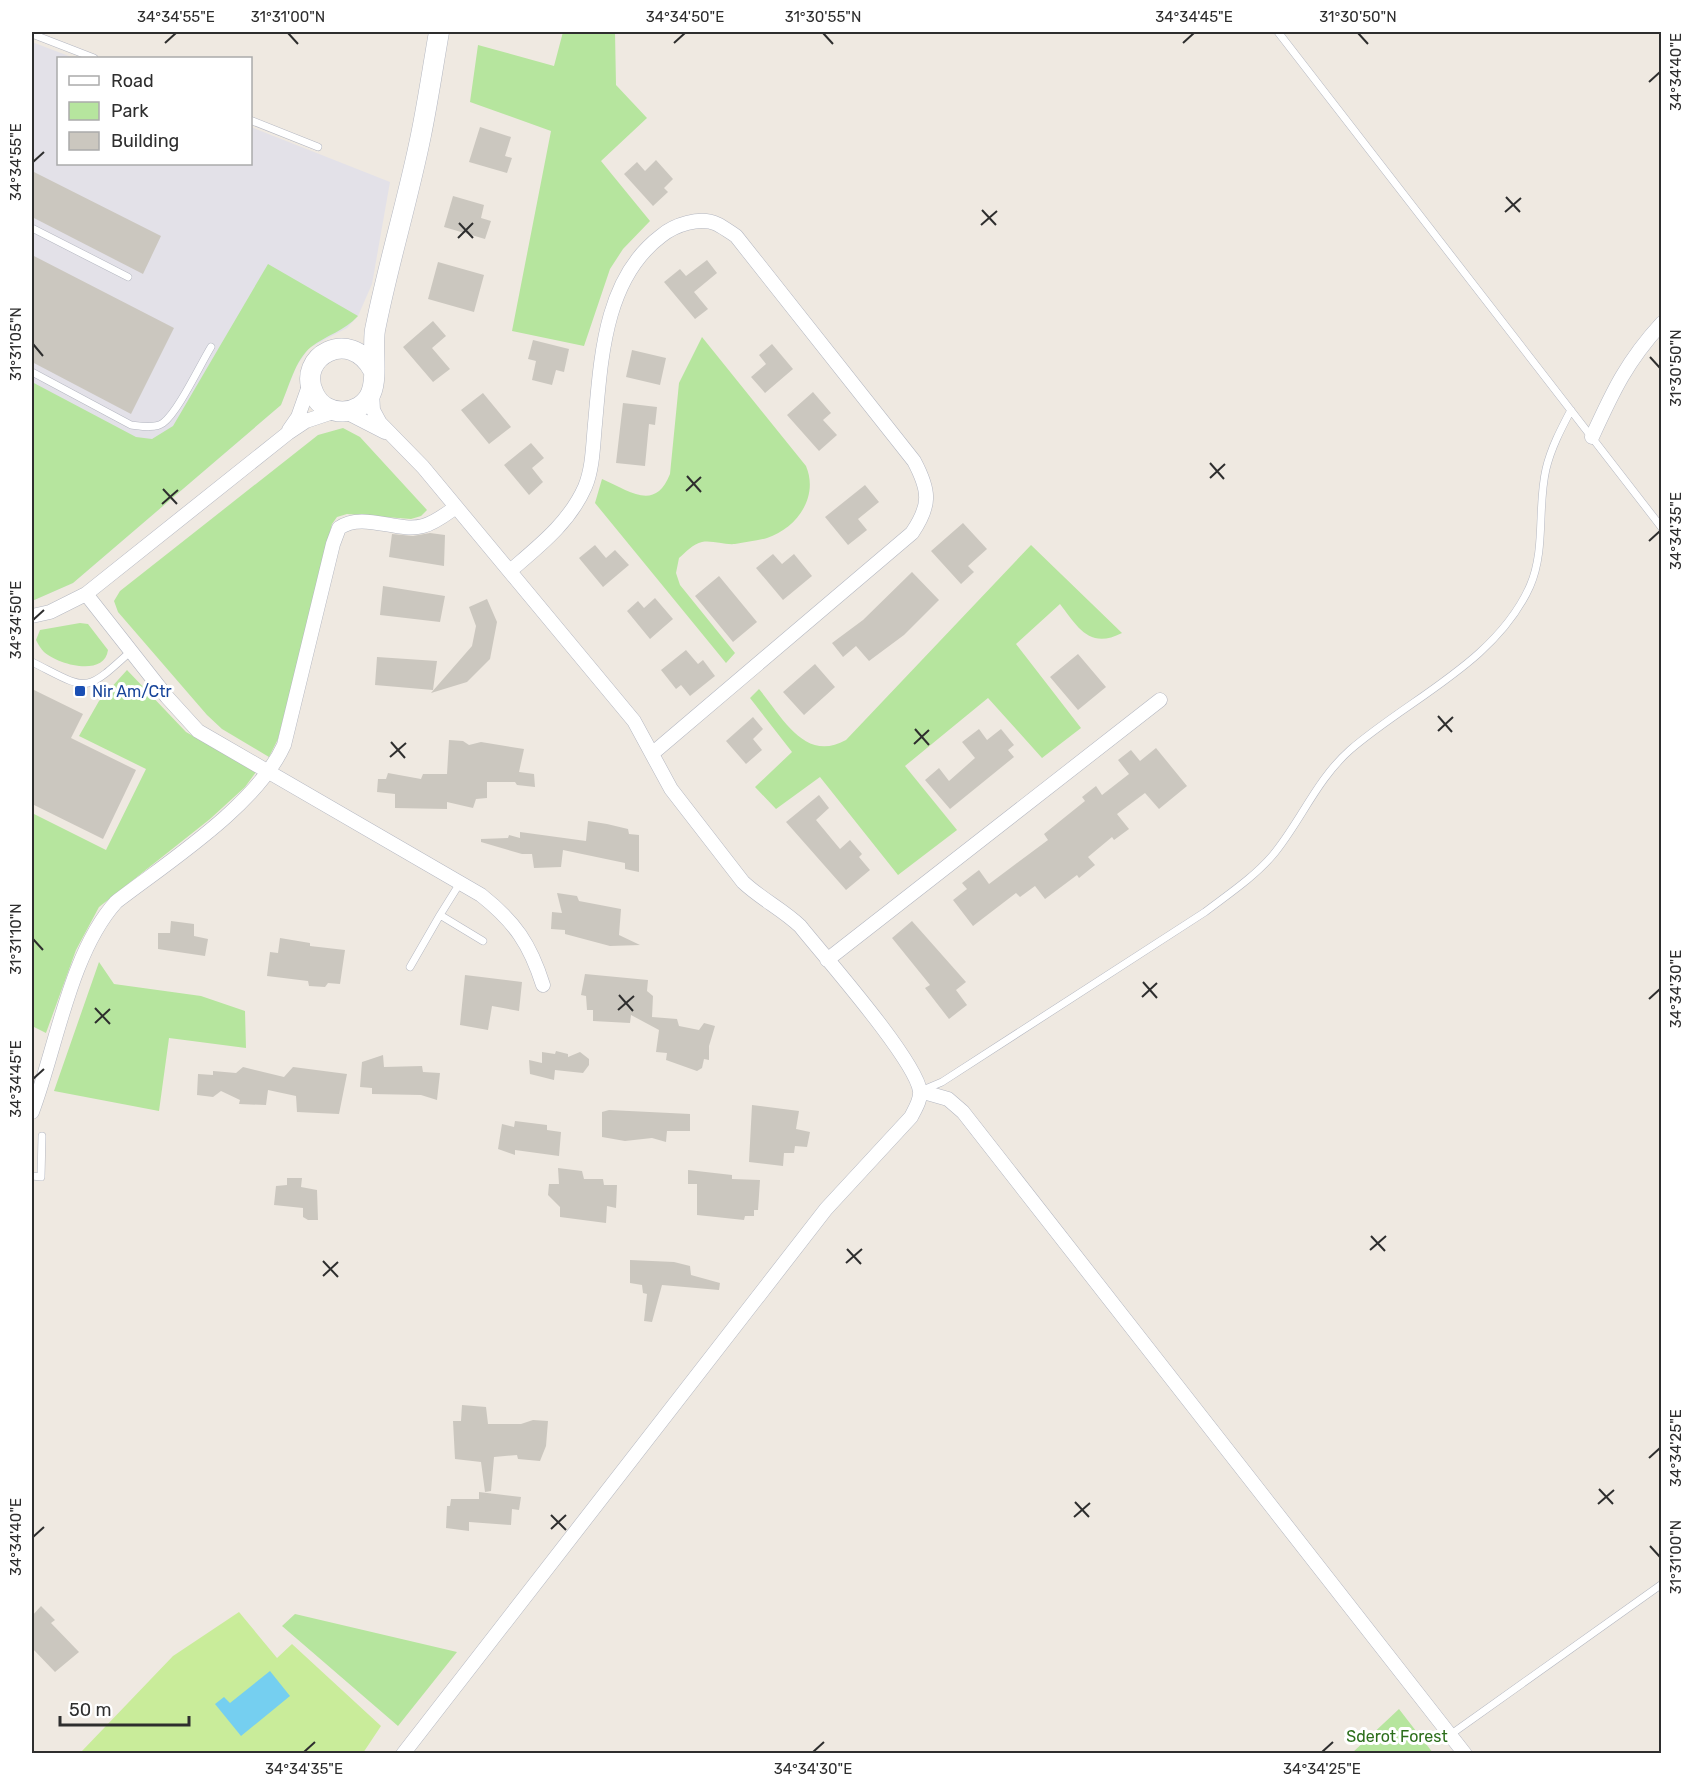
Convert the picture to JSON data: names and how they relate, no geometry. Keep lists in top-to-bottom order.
{
  "parks": ["Sderot Forest"],
  "places": {
    "transit": ["Nir Am/Ctr"]
  },
  "legend": ["Road", "Park", "Building"],
  "scale_bar": "50 m",
  "coordinates": [
    "34°34'55\"E",
    "31°31'00\"N",
    "34°34'50\"E",
    "31°30'55\"N",
    "34°34'45\"E",
    "31°30'50\"N",
    "34°34'40\"E",
    "31°31'05\"N",
    "34°34'35\"E",
    "31°31'10\"N",
    "34°34'30\"E",
    "34°34'25\"E"
  ]
}
